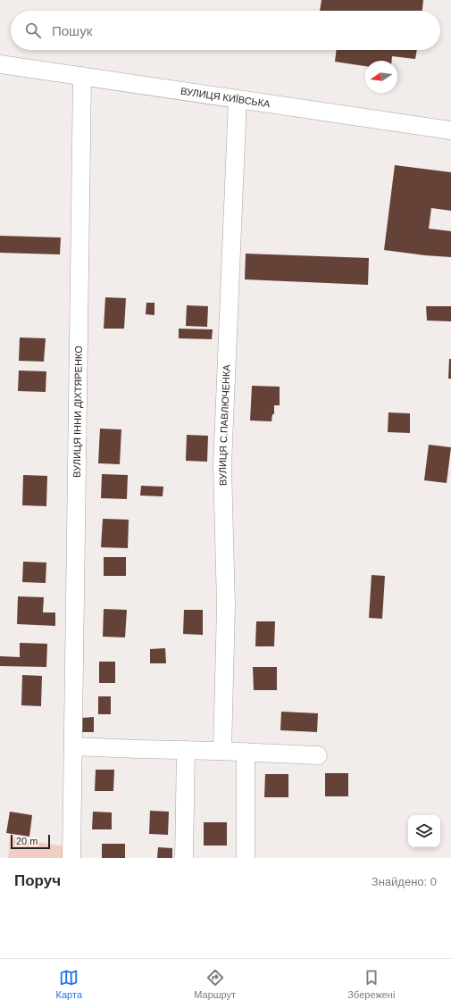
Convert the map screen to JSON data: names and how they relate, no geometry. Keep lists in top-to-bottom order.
{
  "streets": {
    "street": ["ВУЛИЦЯ КИЇВСЬКА", "ВУЛИЦЯ ІННИ ДІХТЯРЕНКО", "ВУЛИЦЯ С.ПАВЛЮЧЕНКА"]
  },
  "crossings": [
    ["ВУЛИЦЯ КИЇВСЬКА", "ВУЛИЦЯ ІННИ ДІХТЯРЕНКО"],
    ["ВУЛИЦЯ КИЇВСЬКА", "ВУЛИЦЯ С.ПАВЛЮЧЕНКА"]
  ],
  "scale_bar": "20 m",
  "north": "left",
  "page": {
    "search": "Пошук",
    "scale": "20 m",
    "heading": ["Поруч", "Знайдено: 0"],
    "nav": ["Карта", "Маршрут", "Збережені"]
  }
}
